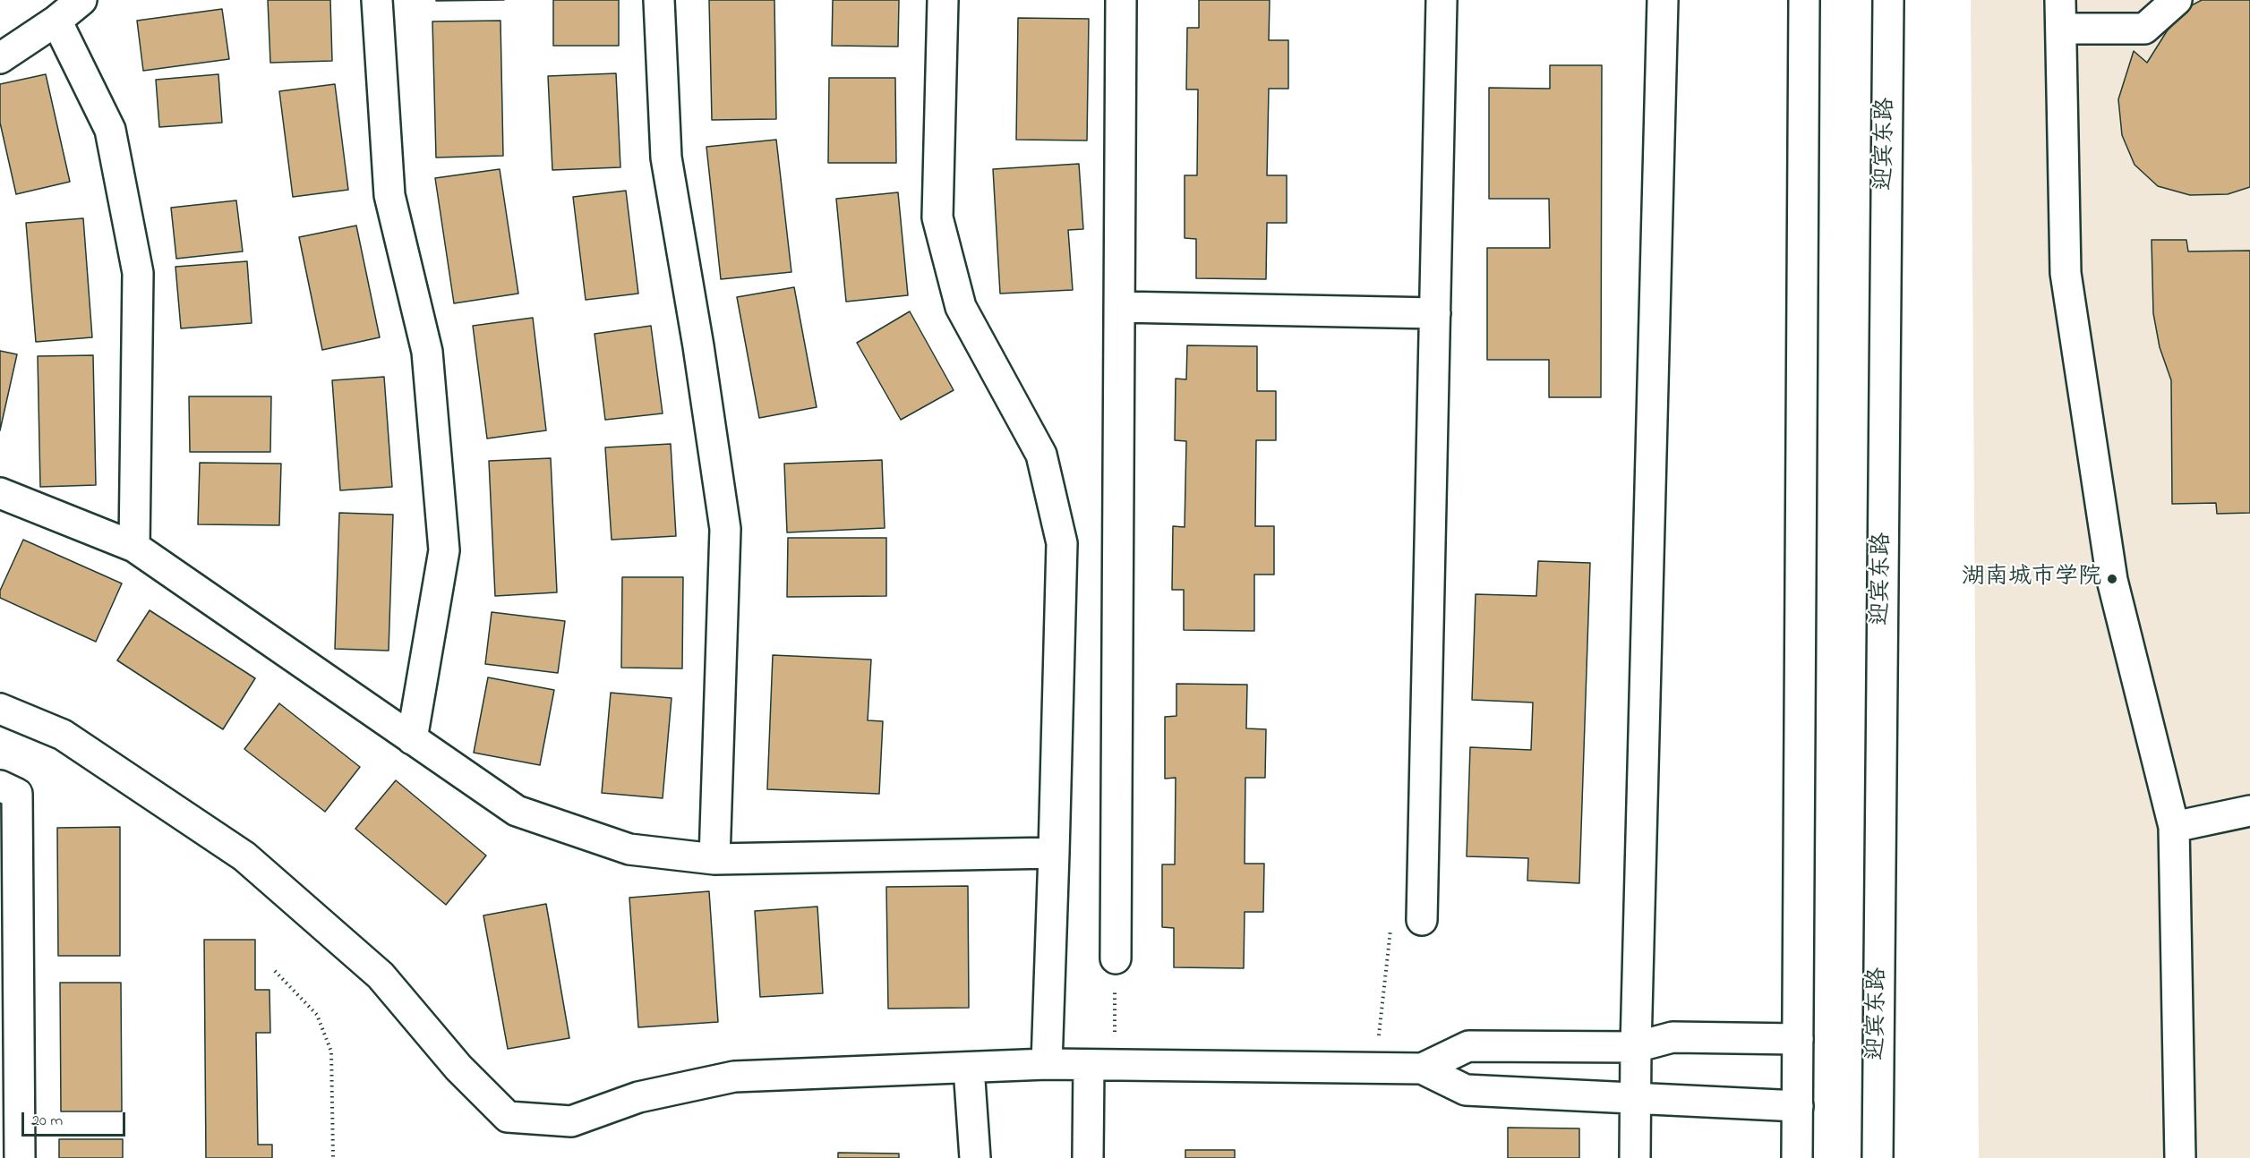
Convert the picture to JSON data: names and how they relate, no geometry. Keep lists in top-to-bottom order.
{
  "streets": {
    "main road": ["迎宾东路"]
  },
  "places": ["湖南城市学院"],
  "scale_bar": "20 m"
}
